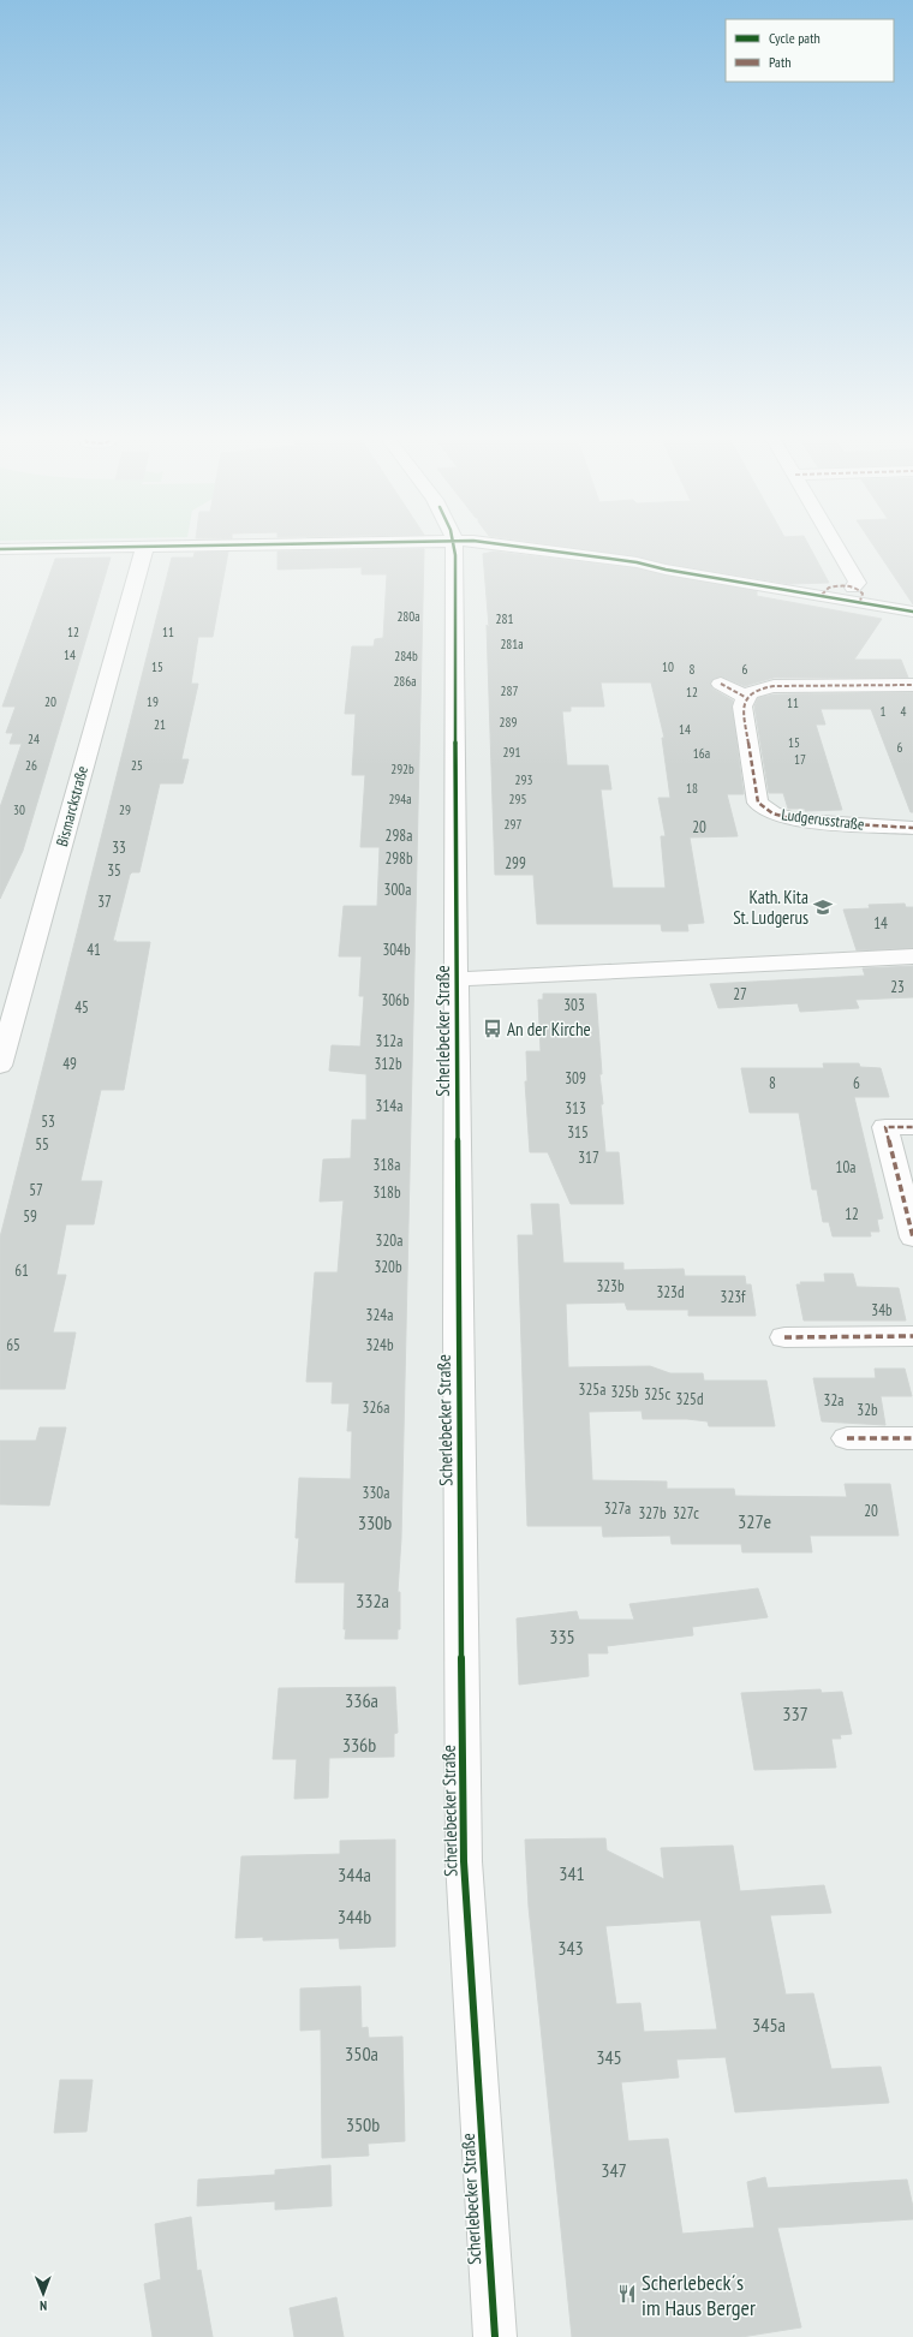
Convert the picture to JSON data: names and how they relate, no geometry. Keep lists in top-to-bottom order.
{
  "streets": {
    "street": ["Bismarckstraße", "Ludgerusstraße", "Scherlebecker Straße"]
  },
  "places": {
    "school or university": ["Kath. Kita St. Ludgerus"],
    "bus stop": ["An der Kirche"],
    "restaurant": ["Scherlebeck´s im Haus Berger"]
  },
  "house_numbers": [
    "280a",
    "281",
    "12",
    "11",
    "281a",
    "14",
    "284b",
    "15",
    "10",
    "8",
    "6",
    "286a",
    "287",
    "12",
    "20",
    "19",
    "11",
    "1",
    "4",
    "289",
    "21",
    "14",
    "24",
    "15",
    "6",
    "291",
    "16a",
    "17",
    "26",
    "25",
    "292b",
    "293",
    "18",
    "294a",
    "295",
    "30",
    "29",
    "297",
    "20",
    "298a",
    "33",
    "298b",
    "299",
    "35",
    "300a",
    "37",
    "14",
    "41",
    "304b",
    "23",
    "27",
    "306b",
    "303",
    "45",
    "312a",
    "49",
    "312b",
    "309",
    "8",
    "6",
    "314a",
    "313",
    "53",
    "315",
    "55",
    "317",
    "318a",
    "10a",
    "57",
    "318b",
    "12",
    "59",
    "320a",
    "320b",
    "61",
    "323b",
    "323d",
    "323f",
    "34b",
    "324a",
    "65",
    "324b",
    "325a",
    "325b",
    "325c",
    "325d",
    "32a",
    "326a",
    "32b",
    "330a",
    "327a",
    "20",
    "327b",
    "327c",
    "327e",
    "330b",
    "332a",
    "335",
    "336a",
    "337",
    "336b",
    "341",
    "344a",
    "344b",
    "343",
    "345a",
    "350a",
    "345",
    "350b",
    "347"
  ],
  "legend": ["Cycle path", "Path"],
  "north": "bottom"
}
